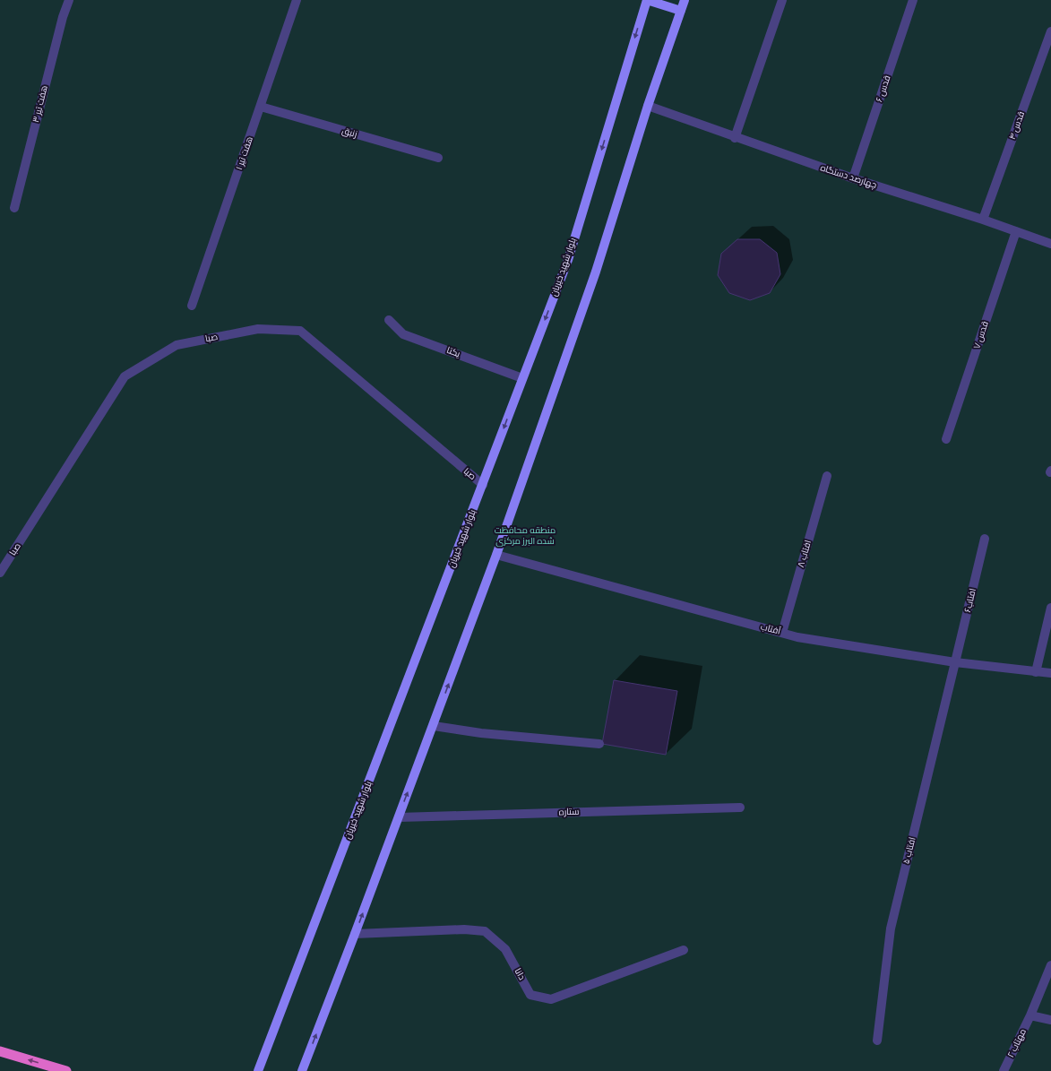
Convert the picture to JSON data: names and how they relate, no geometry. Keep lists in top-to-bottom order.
{
  "streets": {
    "main road": ["بلوار شهید خیریان"],
    "street": [
      "قدس ۶",
      "هفت تیر ۳",
      "قدس ۴",
      "زنبق",
      "هفت تیر ۱",
      "چهارصد دستگاه",
      "قدس ۷",
      "صبا",
      "یکتا",
      "افتاب ۸",
      "افتاب۶",
      "آفتاب",
      "ستاره",
      "افتاب ۵",
      "دانا",
      "مهتاب ۲"
    ]
  },
  "crossings": [
    ["قدس ۶", "چهارصد دستگاه"],
    ["قدس ۴", "چهارصد دستگاه"],
    ["زنبق", "هفت تیر ۱"],
    ["چهارصد دستگاه", "قدس ۷"],
    ["بلوار شهید خیریان", "صبا"],
    ["بلوار شهید خیریان", "یکتا"],
    ["افتاب ۸", "آفتاب"],
    ["افتاب۶", "آفتاب"],
    ["افتاب۶", "افتاب ۵"],
    ["آفتاب", "افتاب ۵"]
  ],
  "parks": ["منطقه محافظت شده البرز مرکزی"]
}
